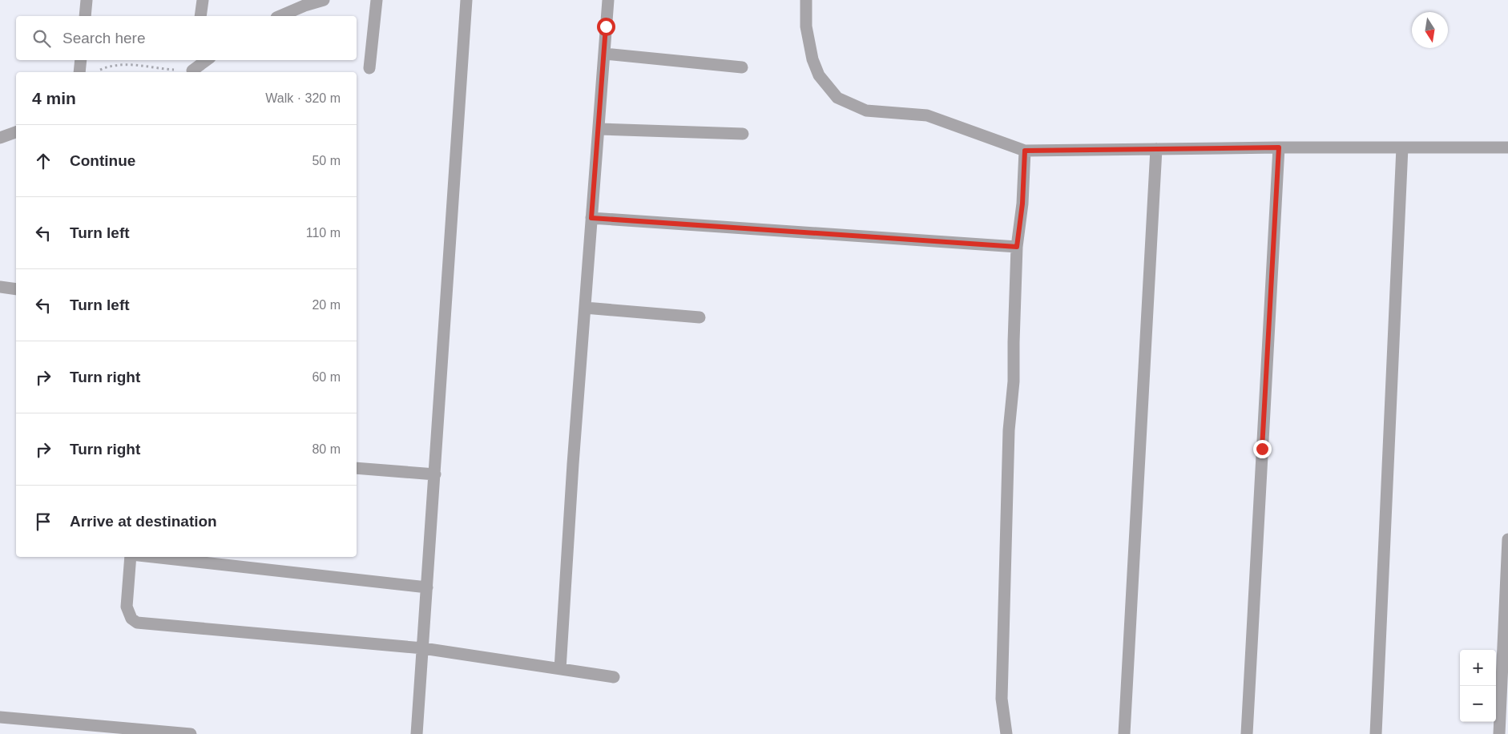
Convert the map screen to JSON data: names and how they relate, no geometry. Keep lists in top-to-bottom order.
{
  "north": "bottom",
  "page": {
    "search": "Search here",
    "heading": ["4 min", "Walk · 320 m"],
    "list": [
      ["Continue", "50 m"],
      ["Turn left", "110 m"],
      ["Turn left", "20 m"],
      ["Turn right", "60 m"],
      ["Turn right", "80 m"],
      "Arrive at destination"
    ],
    "map_buttons": ["+", "−"]
  }
}
